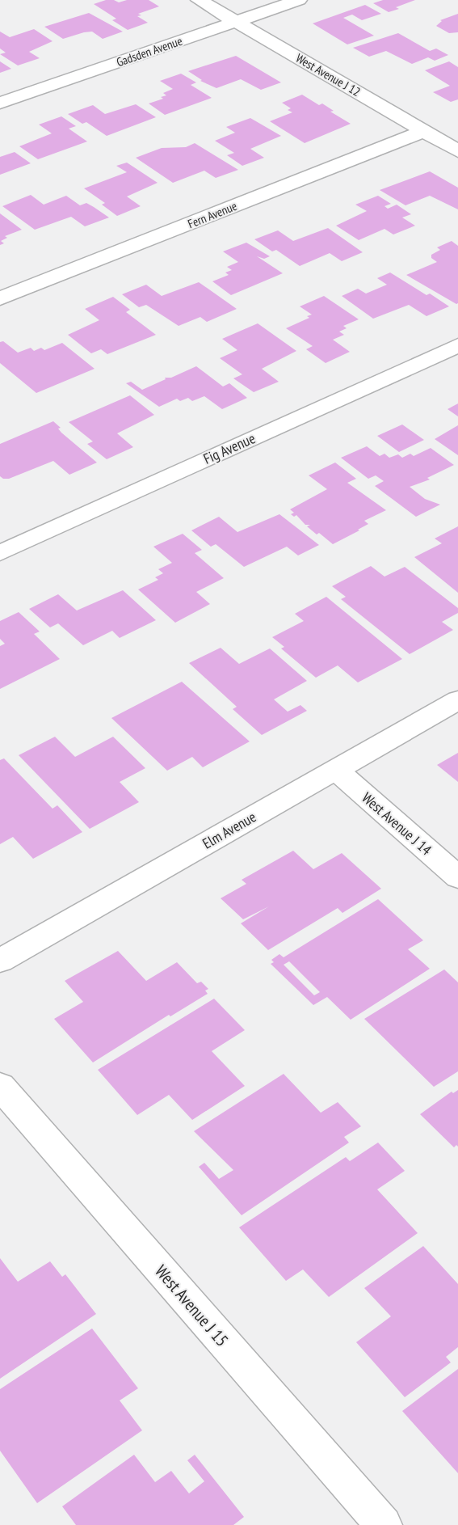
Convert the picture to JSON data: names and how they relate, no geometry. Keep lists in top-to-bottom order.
{
  "streets": {
    "street": [
      "Gadsden Avenue",
      "West Avenue J 12",
      "Fern Avenue",
      "Fig Avenue",
      "West Avenue J 14",
      "Elm Avenue",
      "West Avenue J 15"
    ]
  },
  "crossings": [
    ["Gadsden Avenue", "West Avenue J 12"],
    ["West Avenue J 12", "Fern Avenue"],
    ["West Avenue J 14", "Elm Avenue"]
  ]
}
